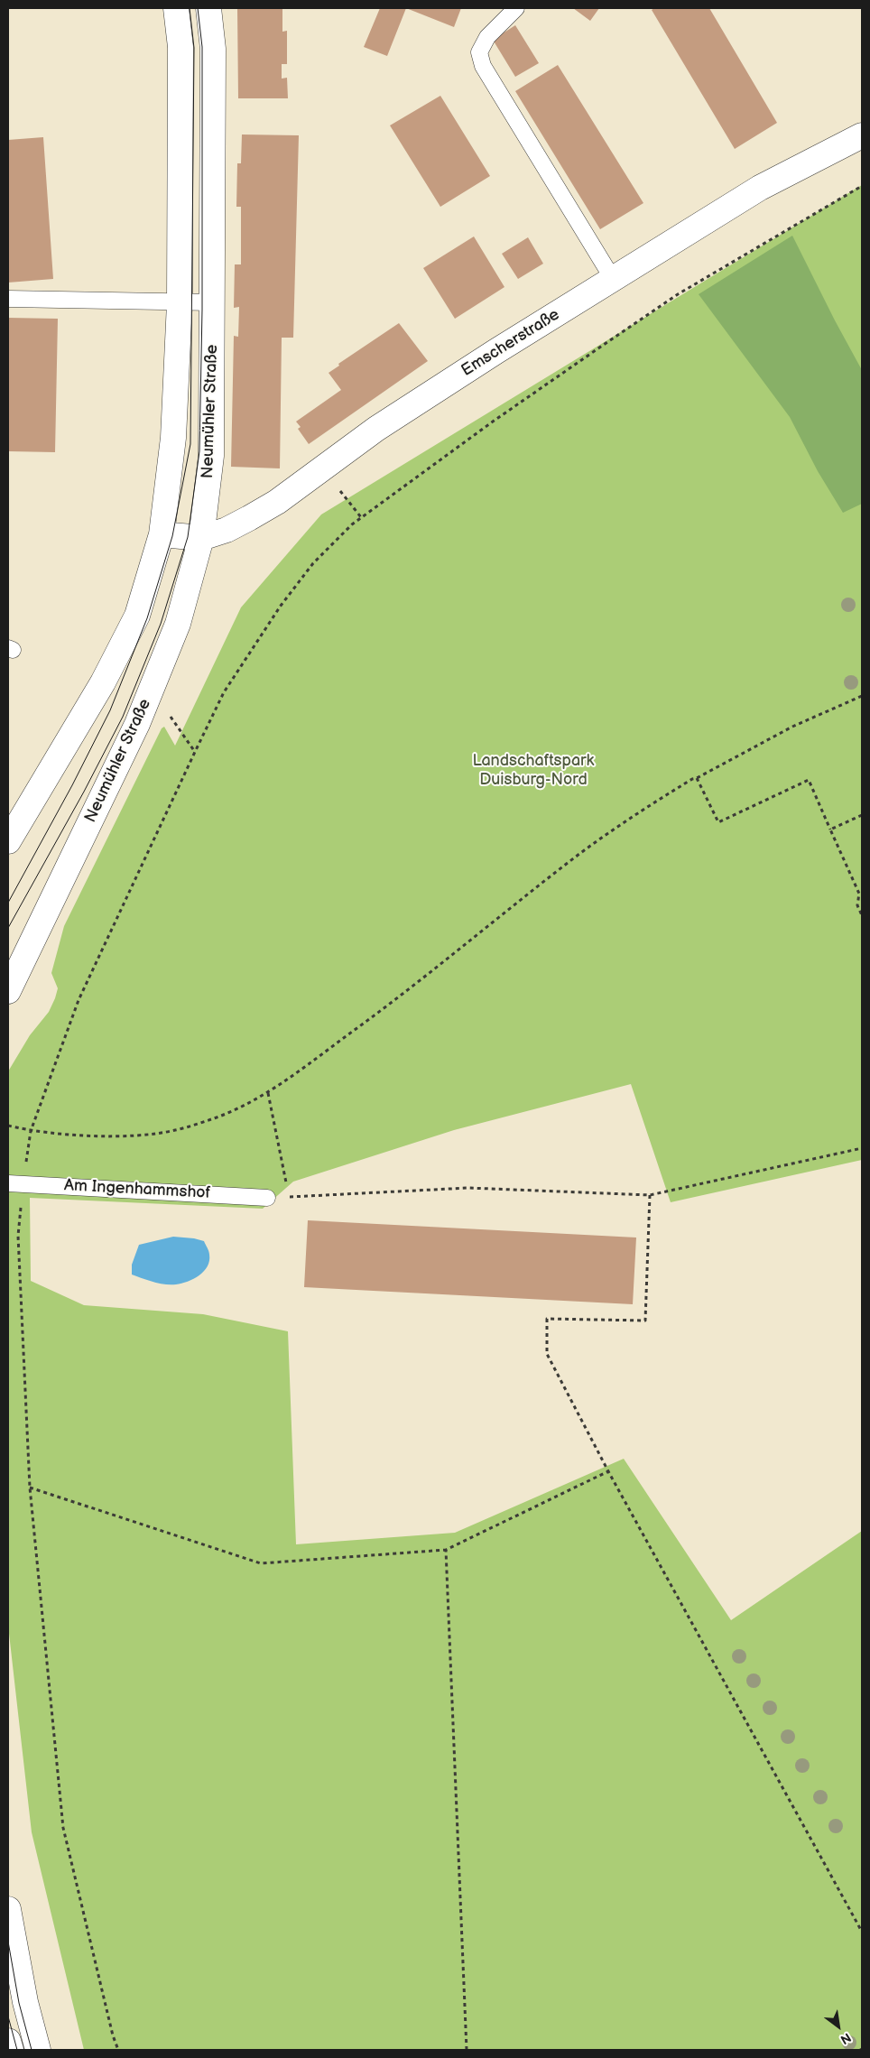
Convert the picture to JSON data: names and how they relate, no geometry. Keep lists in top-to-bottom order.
{
  "streets": {
    "main road": ["Emscherstraße", "Neumühler Straße"],
    "lane": ["Am Ingenhammshof"]
  },
  "crossings": [
    ["Emscherstraße", "Neumühler Straße"]
  ],
  "parks": ["Landschaftspark Duisburg-Nord"],
  "north": "bottom right"
}
